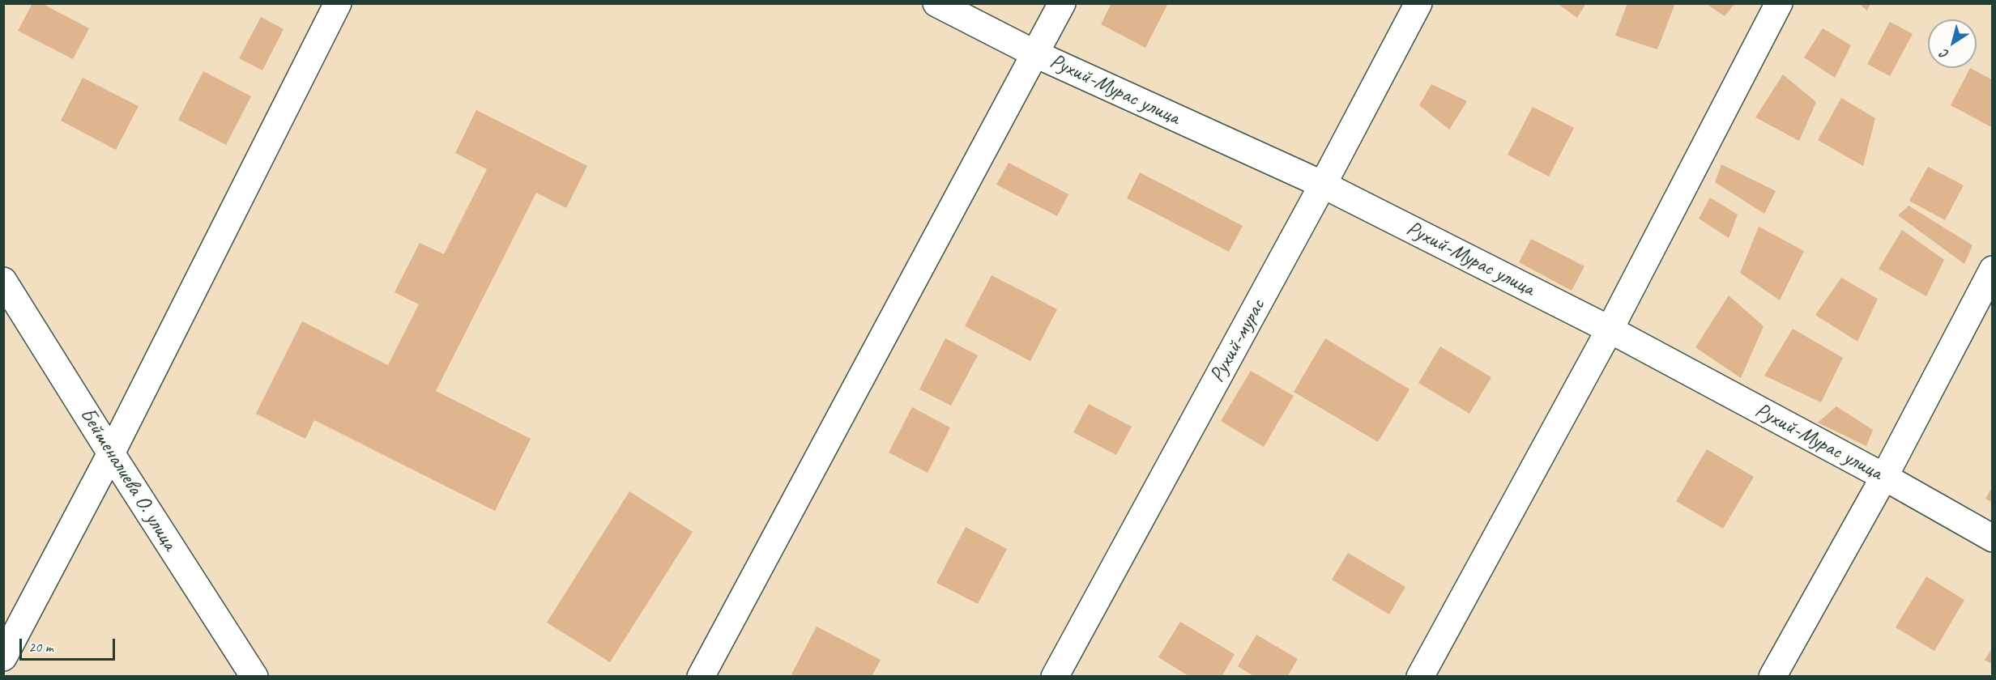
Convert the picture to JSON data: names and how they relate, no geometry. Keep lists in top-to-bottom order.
{
  "streets": {
    "street": ["Рухий-Мурас улица", "Рухий-мурас", "Бейшеналиева О. улица"]
  },
  "crossings": [
    ["Рухий-Мурас улица", "Рухий-мурас"]
  ],
  "scale_bar": "20 m",
  "north": "bottom left"
}
